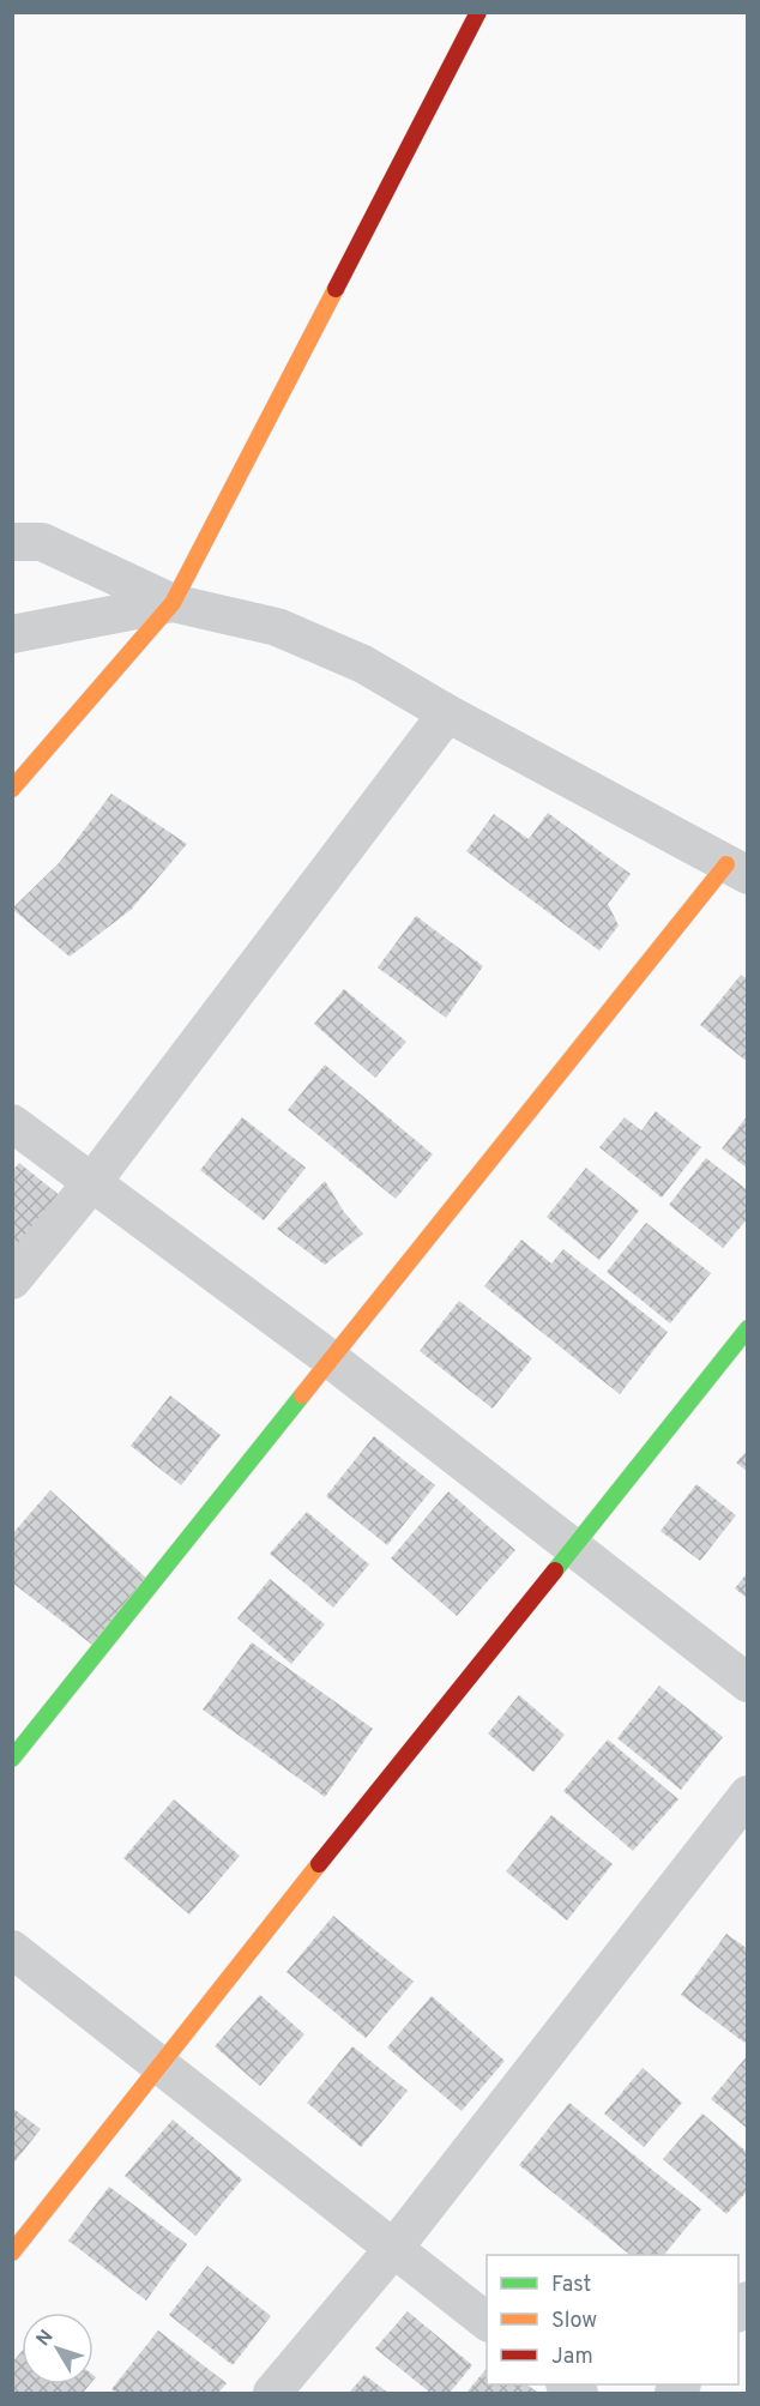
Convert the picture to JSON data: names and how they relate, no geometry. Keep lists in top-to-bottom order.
{
  "legend": ["Fast", "Slow", "Jam"],
  "north": "top left"
}
